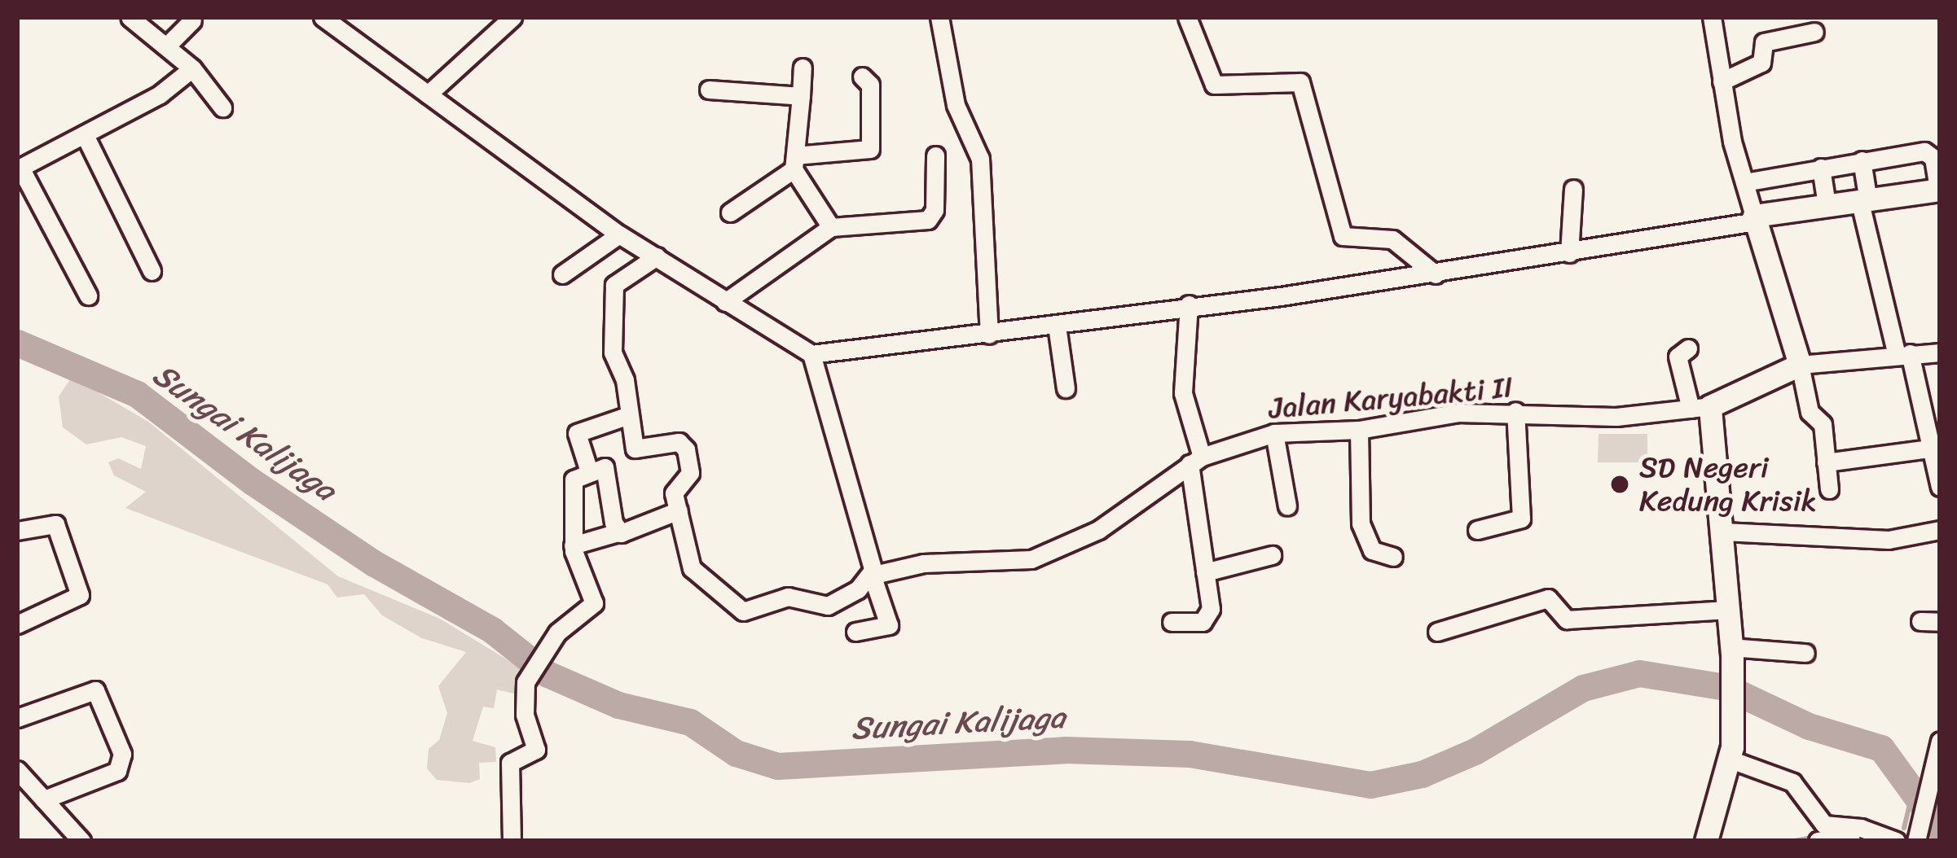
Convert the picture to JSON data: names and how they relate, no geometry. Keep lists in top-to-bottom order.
{
  "streets": {
    "street": ["Jalan Karyabakti II"]
  },
  "water": ["Sungai Kalijaga"],
  "places": ["SD Negeri Kedung Krisik"]
}
